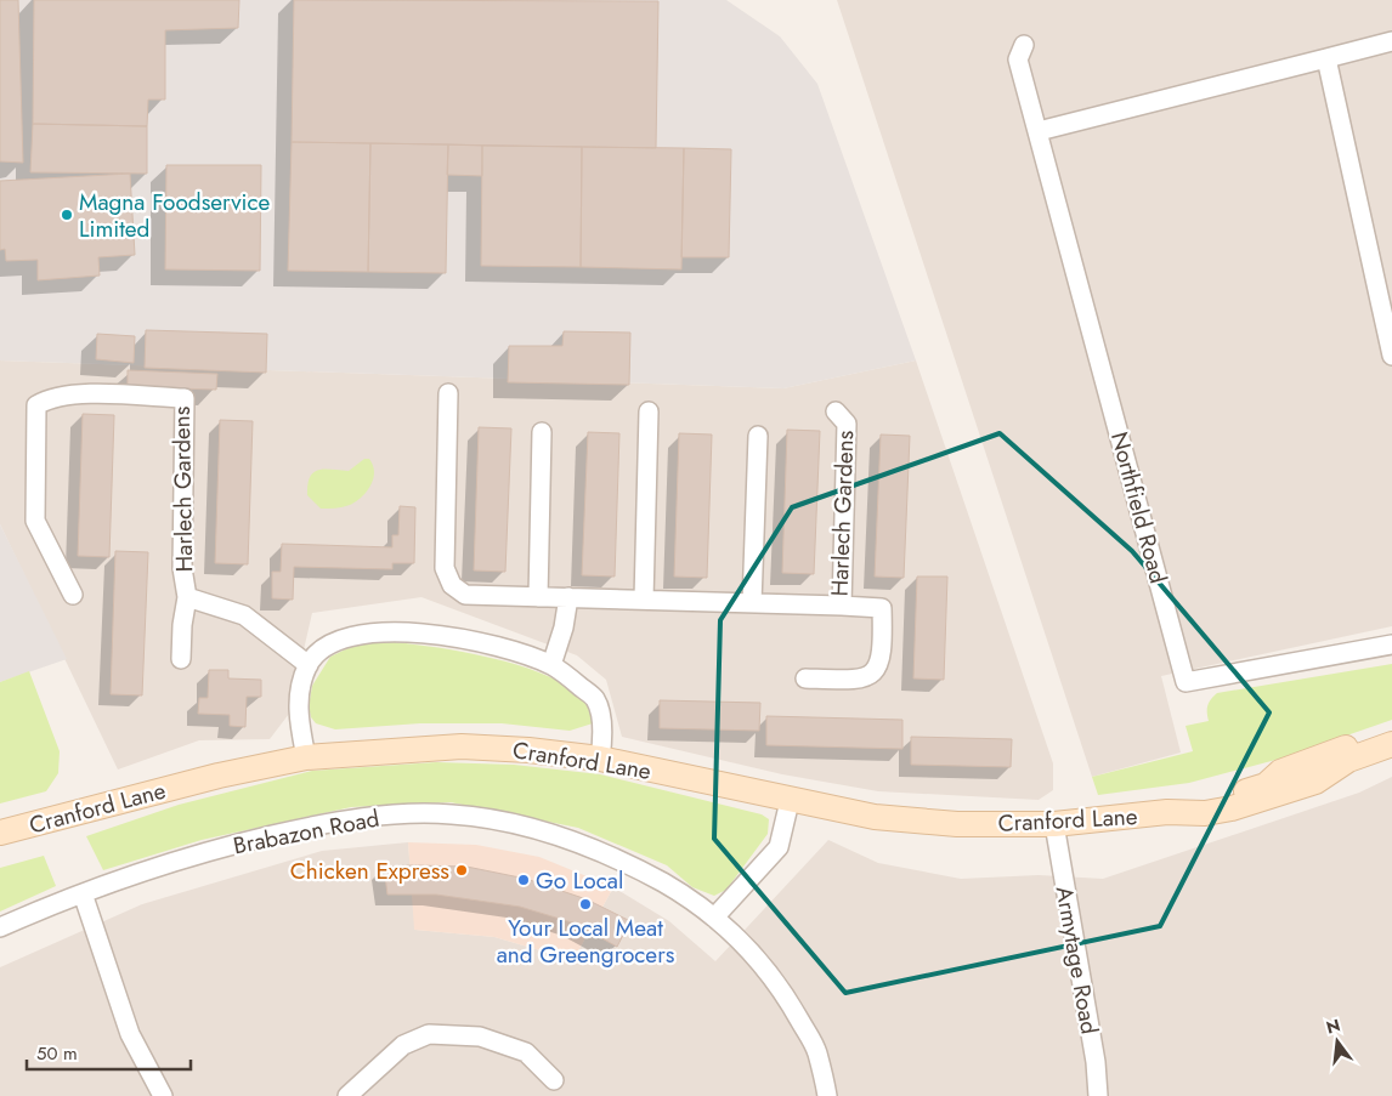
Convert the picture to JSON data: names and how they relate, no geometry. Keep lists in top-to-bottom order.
{
  "streets": {
    "street": [
      "Harlech Gardens",
      "Northfield Road",
      "Cranford Lane",
      "Brabazon Road",
      "Armytage Road"
    ]
  },
  "crossings": [
    ["Cranford Lane", "Armytage Road"]
  ],
  "places": [
    "Magna Foodservice Limited",
    "Chicken Express",
    "Go Local",
    "Your Local Meat and Greengrocers"
  ],
  "scale_bar": "50 m",
  "north": "top"
}
